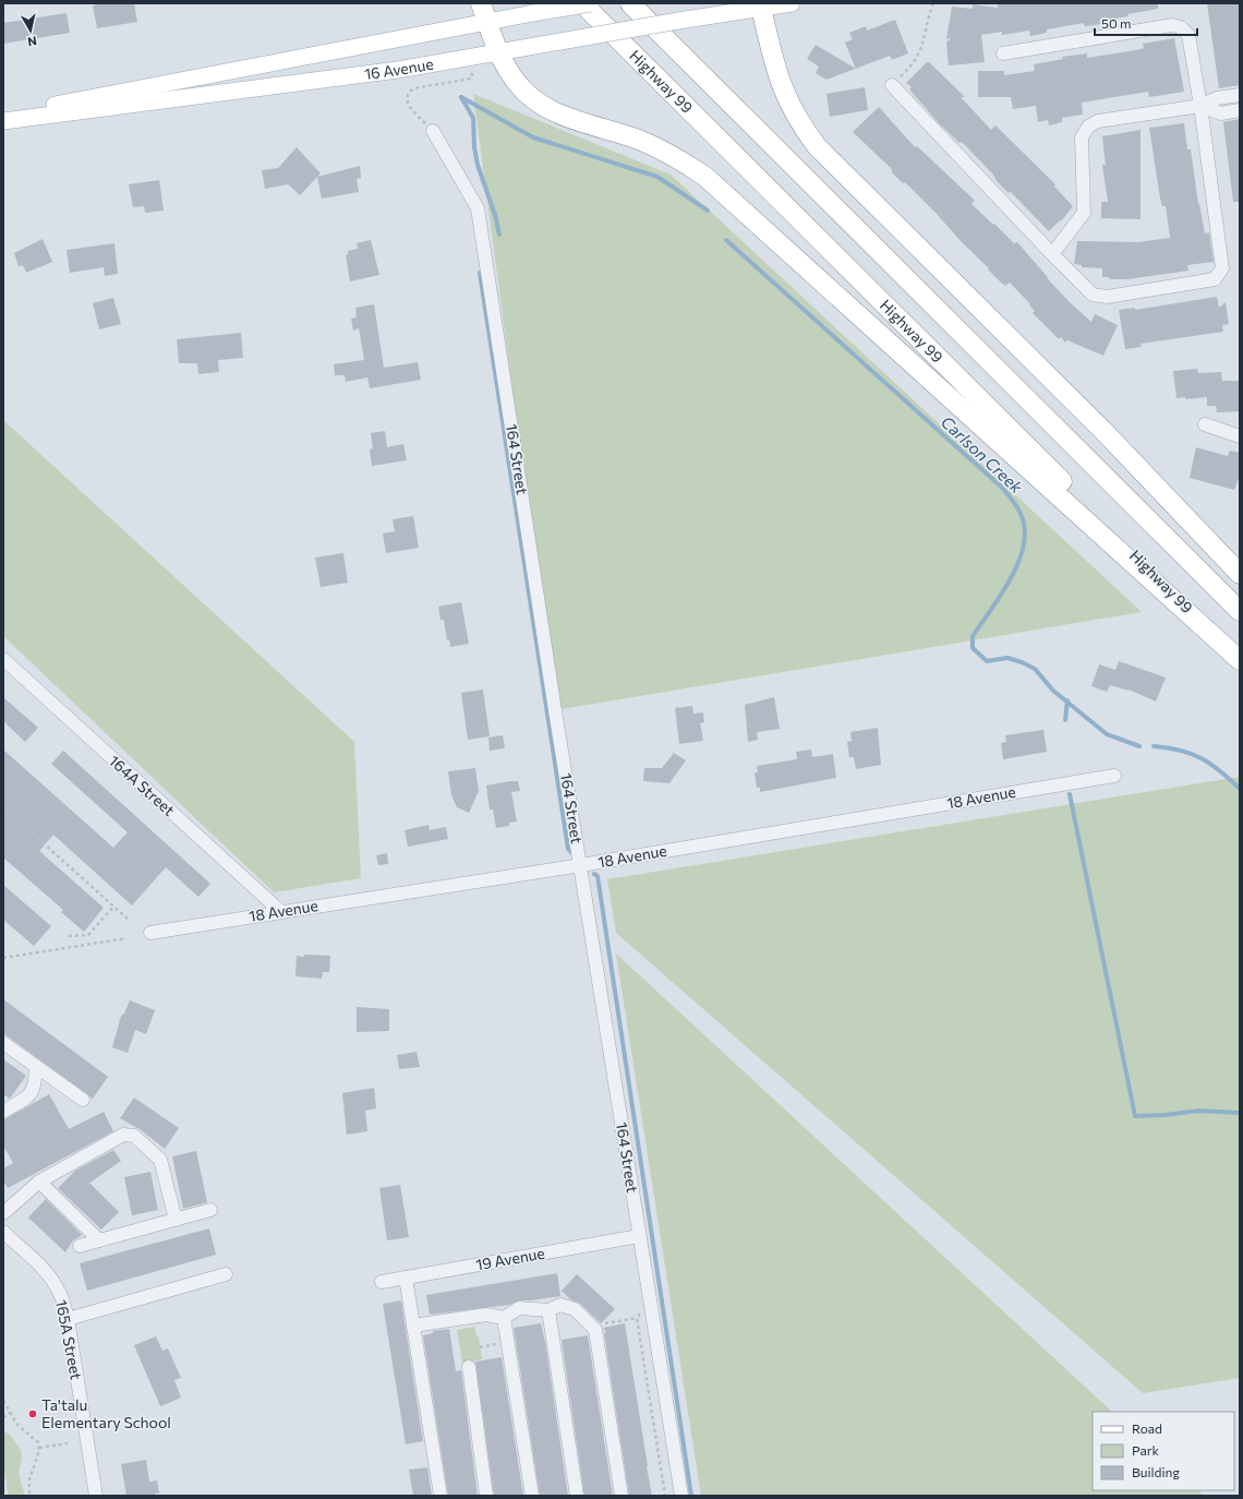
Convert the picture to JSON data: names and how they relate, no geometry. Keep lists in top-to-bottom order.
{
  "streets": {
    "highway": ["Highway 99"],
    "main road": ["16 Avenue"],
    "street": [
      "164 Street",
      "164A Street",
      "18 Avenue",
      "19 Avenue",
      "165A Street"
    ]
  },
  "crossings": [
    ["164 Street", "18 Avenue"],
    ["164 Street", "19 Avenue"],
    ["164A Street", "18 Avenue"]
  ],
  "water": ["Carlson Creek"],
  "places": ["Ta'talu Elementary School"],
  "legend": ["Road", "Park", "Building"],
  "scale_bar": "50 m",
  "north": "bottom"
}
